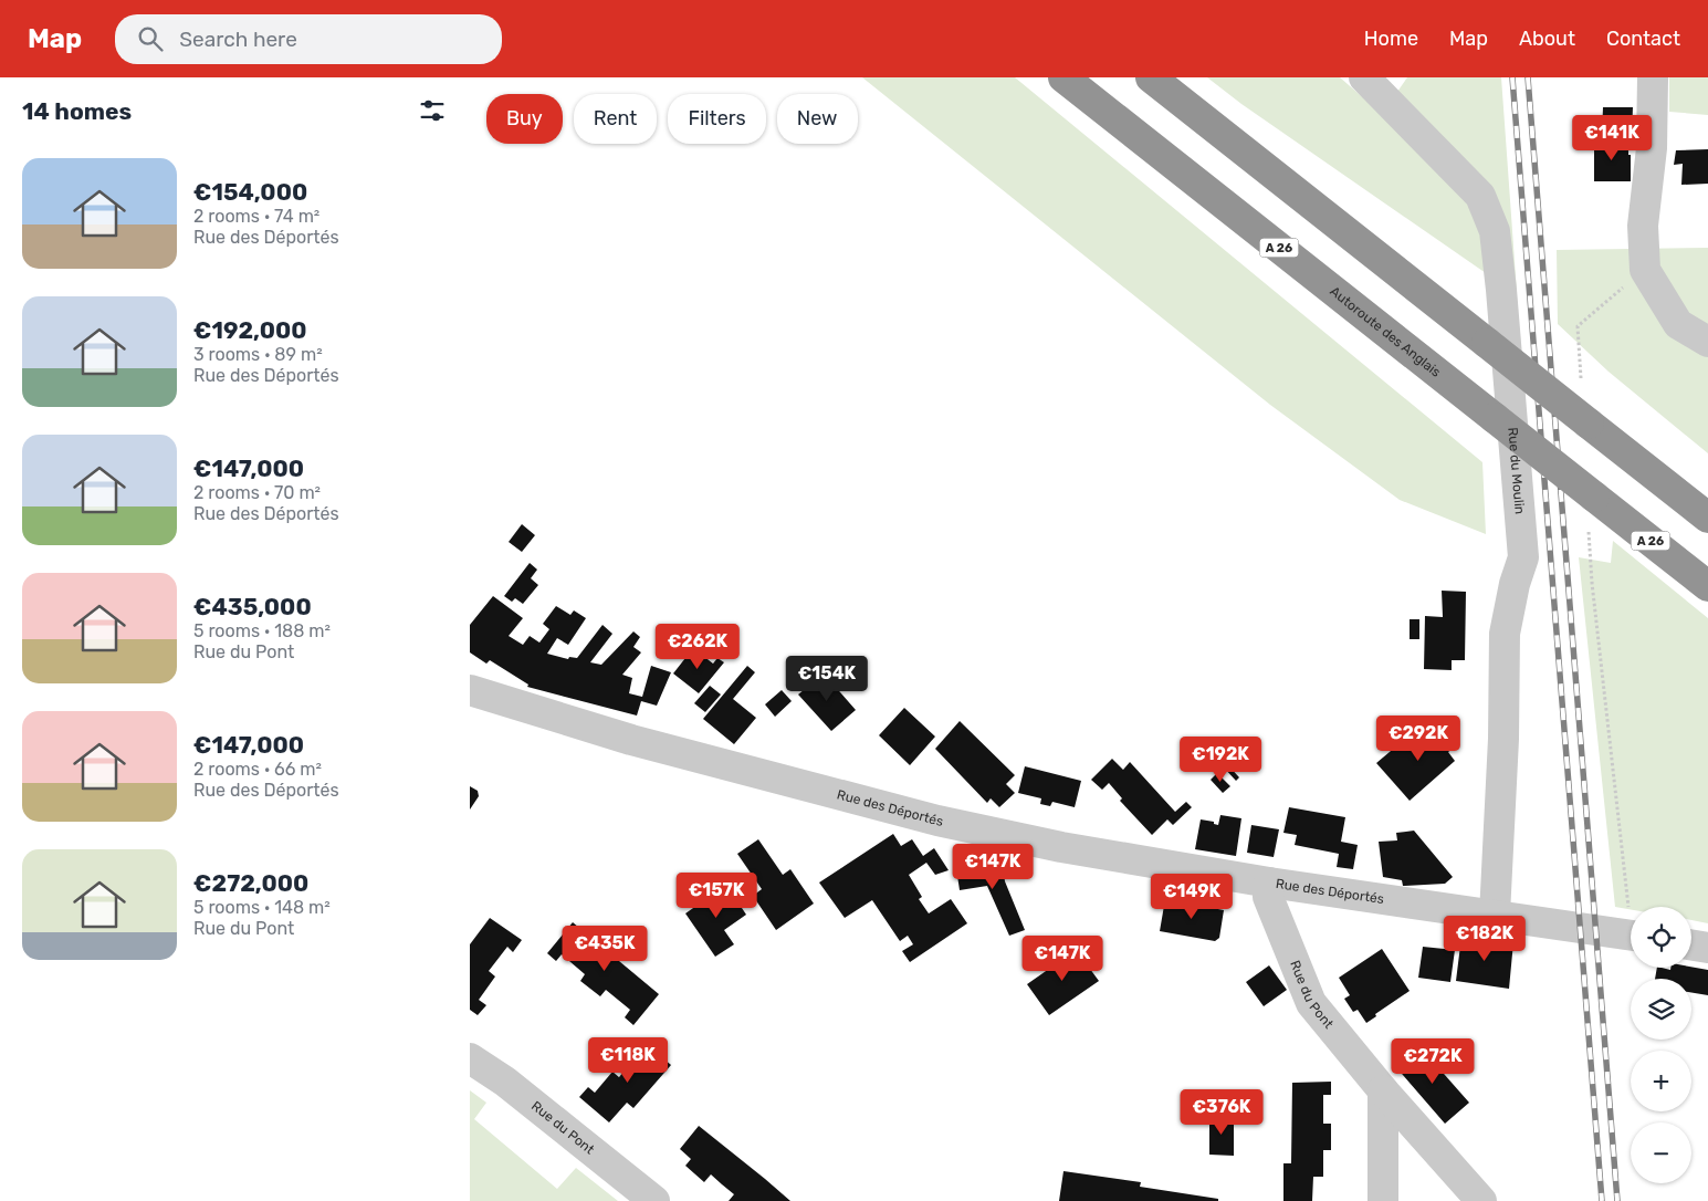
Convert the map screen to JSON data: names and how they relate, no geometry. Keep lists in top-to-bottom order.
{
  "streets": {
    "highway": ["A 26", "Autoroute des Anglais"],
    "street": ["Rue du Moulin", "Rue des Déportés", "Rue du Pont"]
  },
  "crossings": [
    ["Rue du Moulin", "Rue des Déportés"],
    ["Rue des Déportés", "Rue du Pont"]
  ],
  "page": {
    "header": "Map",
    "search": "Search here",
    "nav": [
      "Home",
      "Map",
      "About",
      "Contact"
    ],
    "heading": "14 homes",
    "chip": [
      "Buy",
      "Rent",
      "Filters",
      "New"
    ],
    "price": [
      "€141K",
      "€262K",
      "€154K",
      "€292K",
      "€192K",
      "€147K",
      "€157K",
      "€149K",
      "€182K",
      "€435K",
      "€147K",
      "€118K",
      "€272K",
      "€376K"
    ],
    "list": [
      {
        "name": "€154,000",
        "note": "2 rooms · 74 m² · Rue des Déportés"
      },
      {
        "name": "€192,000",
        "note": "3 rooms · 89 m² · Rue des Déportés"
      },
      {
        "name": "€147,000",
        "note": "2 rooms · 70 m² · Rue des Déportés"
      },
      {
        "name": "€435,000",
        "note": "5 rooms · 188 m² · Rue du Pont"
      },
      {
        "name": "€147,000",
        "note": "2 rooms · 66 m² · Rue des Déportés"
      },
      {
        "name": "€272,000",
        "note": "5 rooms · 148 m² · Rue du Pont"
      }
    ],
    "map_buttons": ["+", "−"]
  }
}
